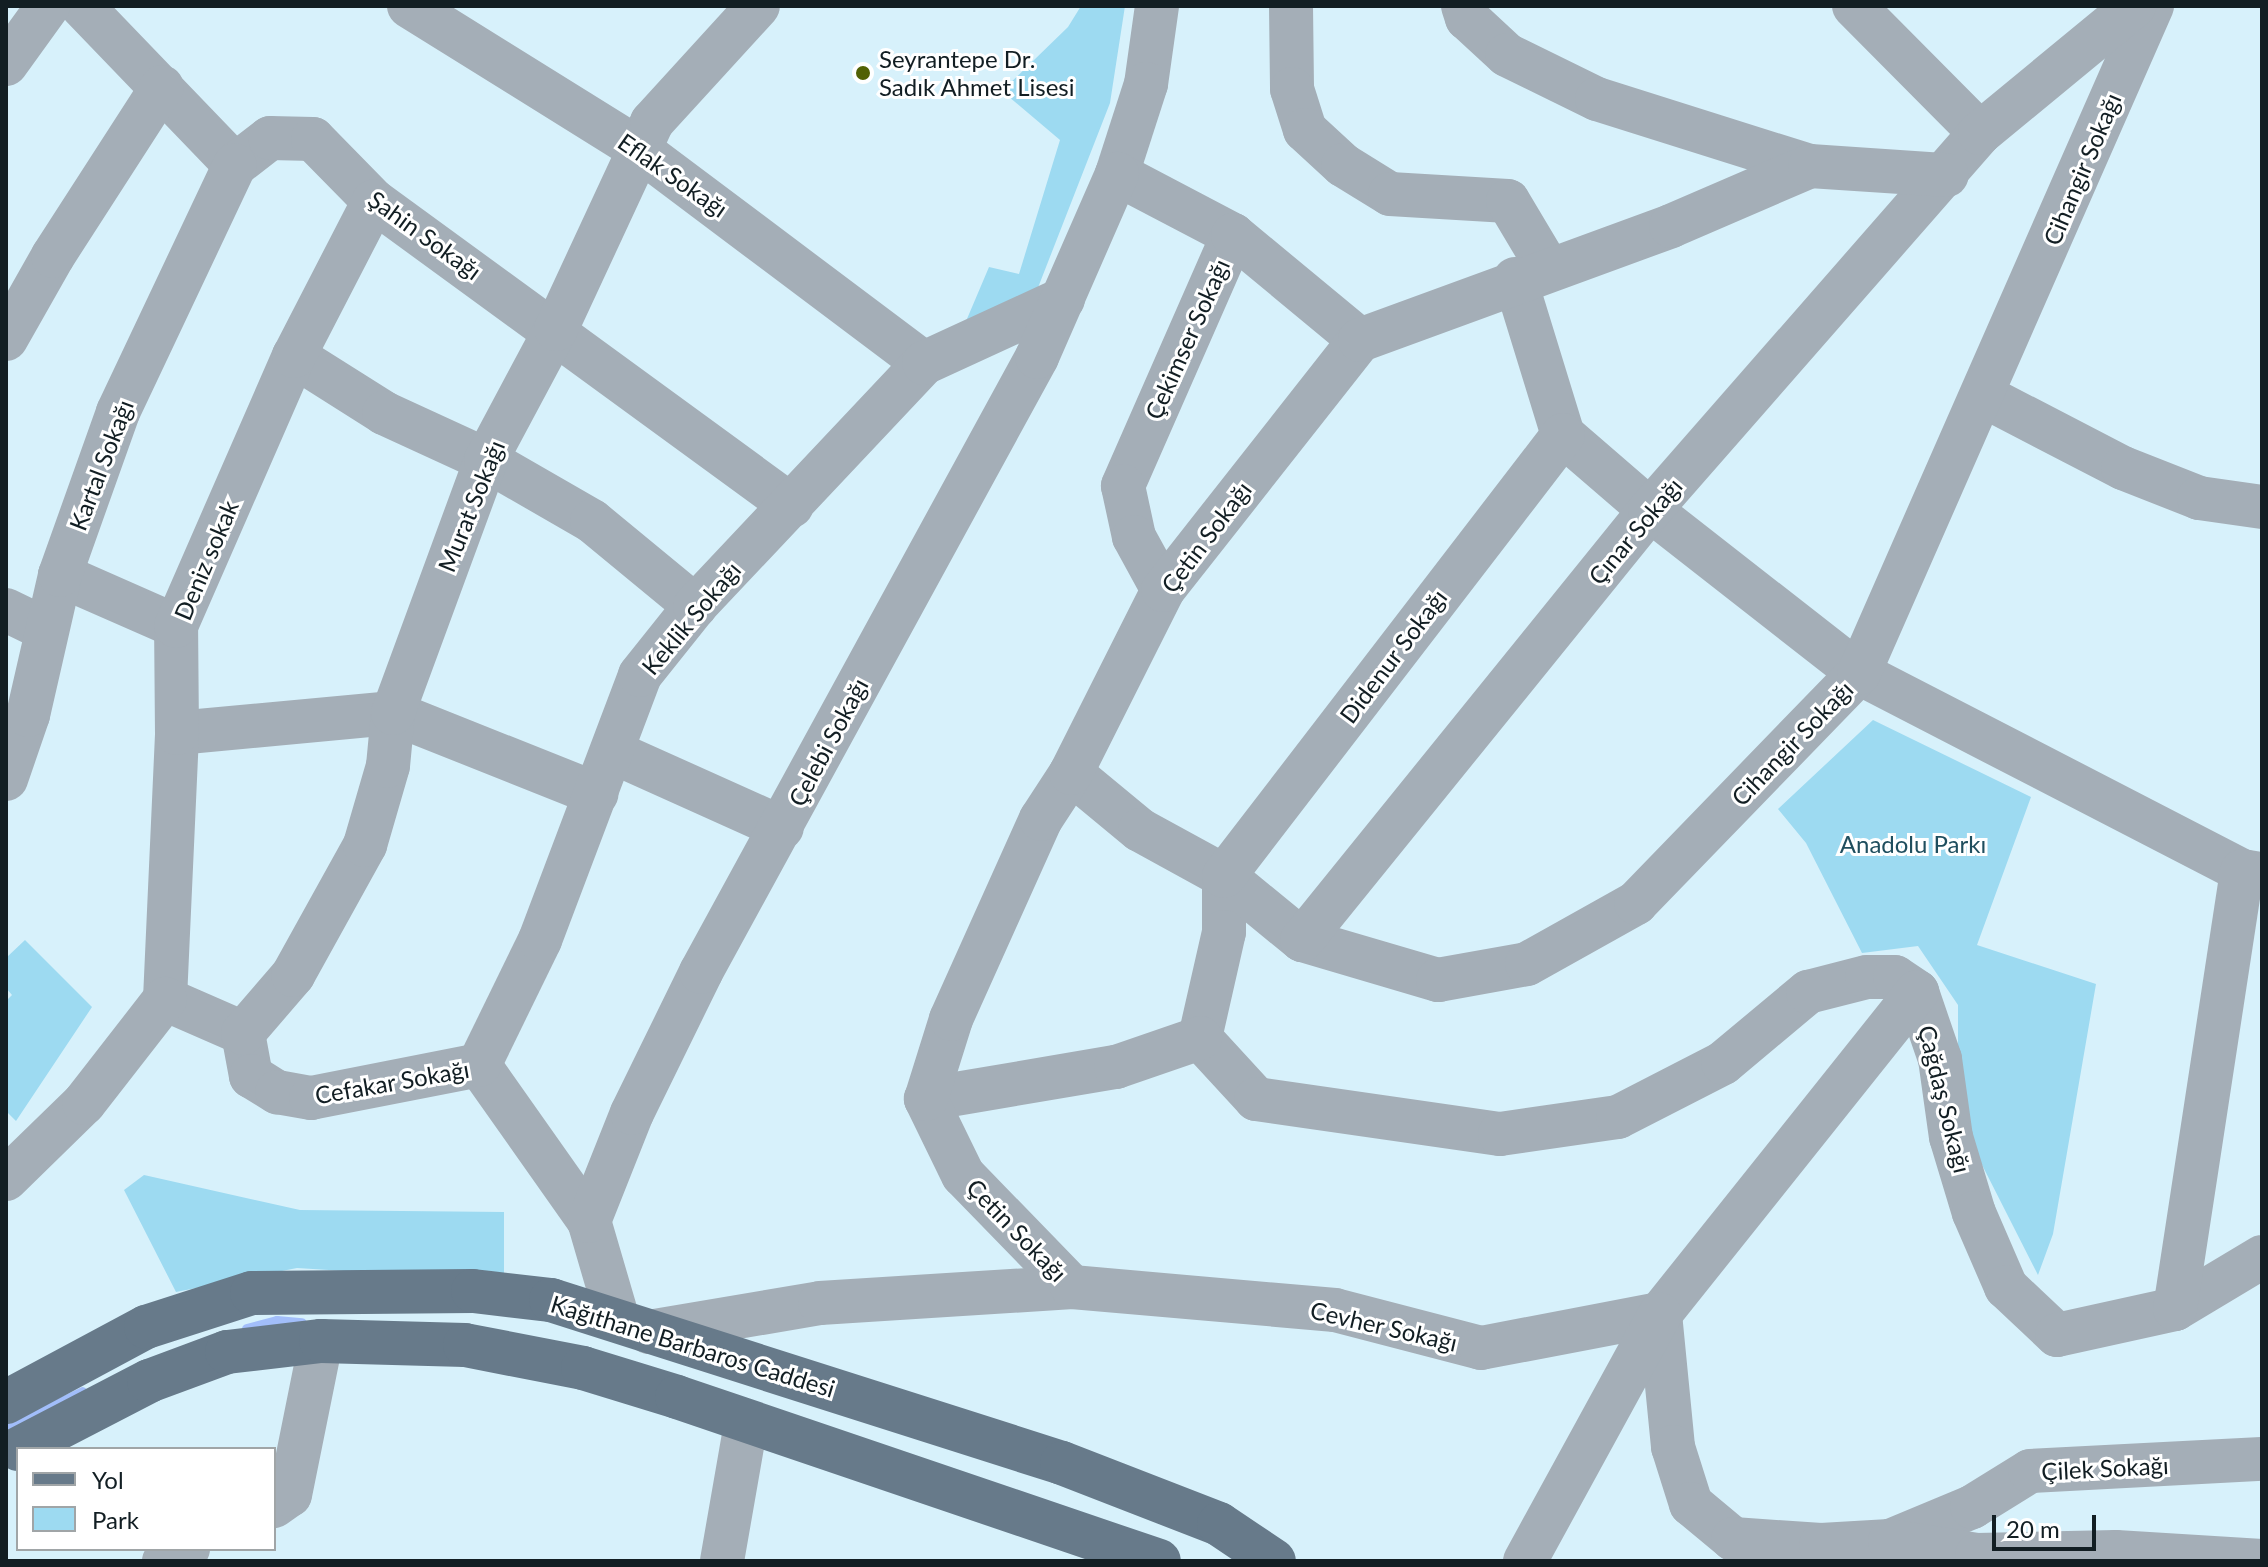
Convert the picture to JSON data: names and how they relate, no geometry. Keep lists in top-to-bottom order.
{
  "streets": {
    "main road": ["Kağıthane Barbaros Caddesi"],
    "street": [
      "Cihangir Sokağı",
      "Eflak Sokağı",
      "Şahin Sokağı",
      "Çekimser Sokağı",
      "Kartal Sokağı",
      "Murat Sokağı",
      "Çınar Sokağı",
      "Çetin Sokağı",
      "Deniz sokak",
      "Keklik Sokağı",
      "Didenur Sokağı",
      "Çelebi Sokağı",
      "Cefakar Sokağı",
      "Çağdaş Sokağı",
      "Cevher Sokağı",
      "Çilek Sokağı"
    ]
  },
  "crossings": [
    ["Cihangir Sokağı", "Çınar Sokağı"],
    ["Cihangir Sokağı", "Çetin Sokağı"],
    ["Cihangir Sokağı", "Didenur Sokağı"],
    ["Eflak Sokağı", "Murat Sokağı"],
    ["Eflak Sokağı", "Keklik Sokağı"],
    ["Şahin Sokağı", "Kartal Sokağı"],
    ["Şahin Sokağı", "Murat Sokağı"],
    ["Şahin Sokağı", "Deniz sokak"],
    ["Şahin Sokağı", "Keklik Sokağı"],
    ["Çekimser Sokağı", "Çetin Sokağı"],
    ["Çekimser Sokağı", "Çelebi Sokağı"],
    ["Murat Sokağı", "Cefakar Sokağı"],
    ["Çetin Sokağı", "Cevher Sokağı"],
    ["Keklik Sokağı", "Çelebi Sokağı"],
    ["Keklik Sokağı", "Cefakar Sokağı"],
    ["Çelebi Sokağı", "Cefakar Sokağı"],
    ["Cevher Sokağı", "Kağıthane Barbaros Caddesi"],
    ["Cevher Sokağı", "Çilek Sokağı"]
  ],
  "parks": ["Anadolu Parkı"],
  "places": ["Seyrantepe Dr. Sadık Ahmet Lisesi"],
  "legend": ["Yol", "Park"],
  "scale_bar": "20 m"
}
